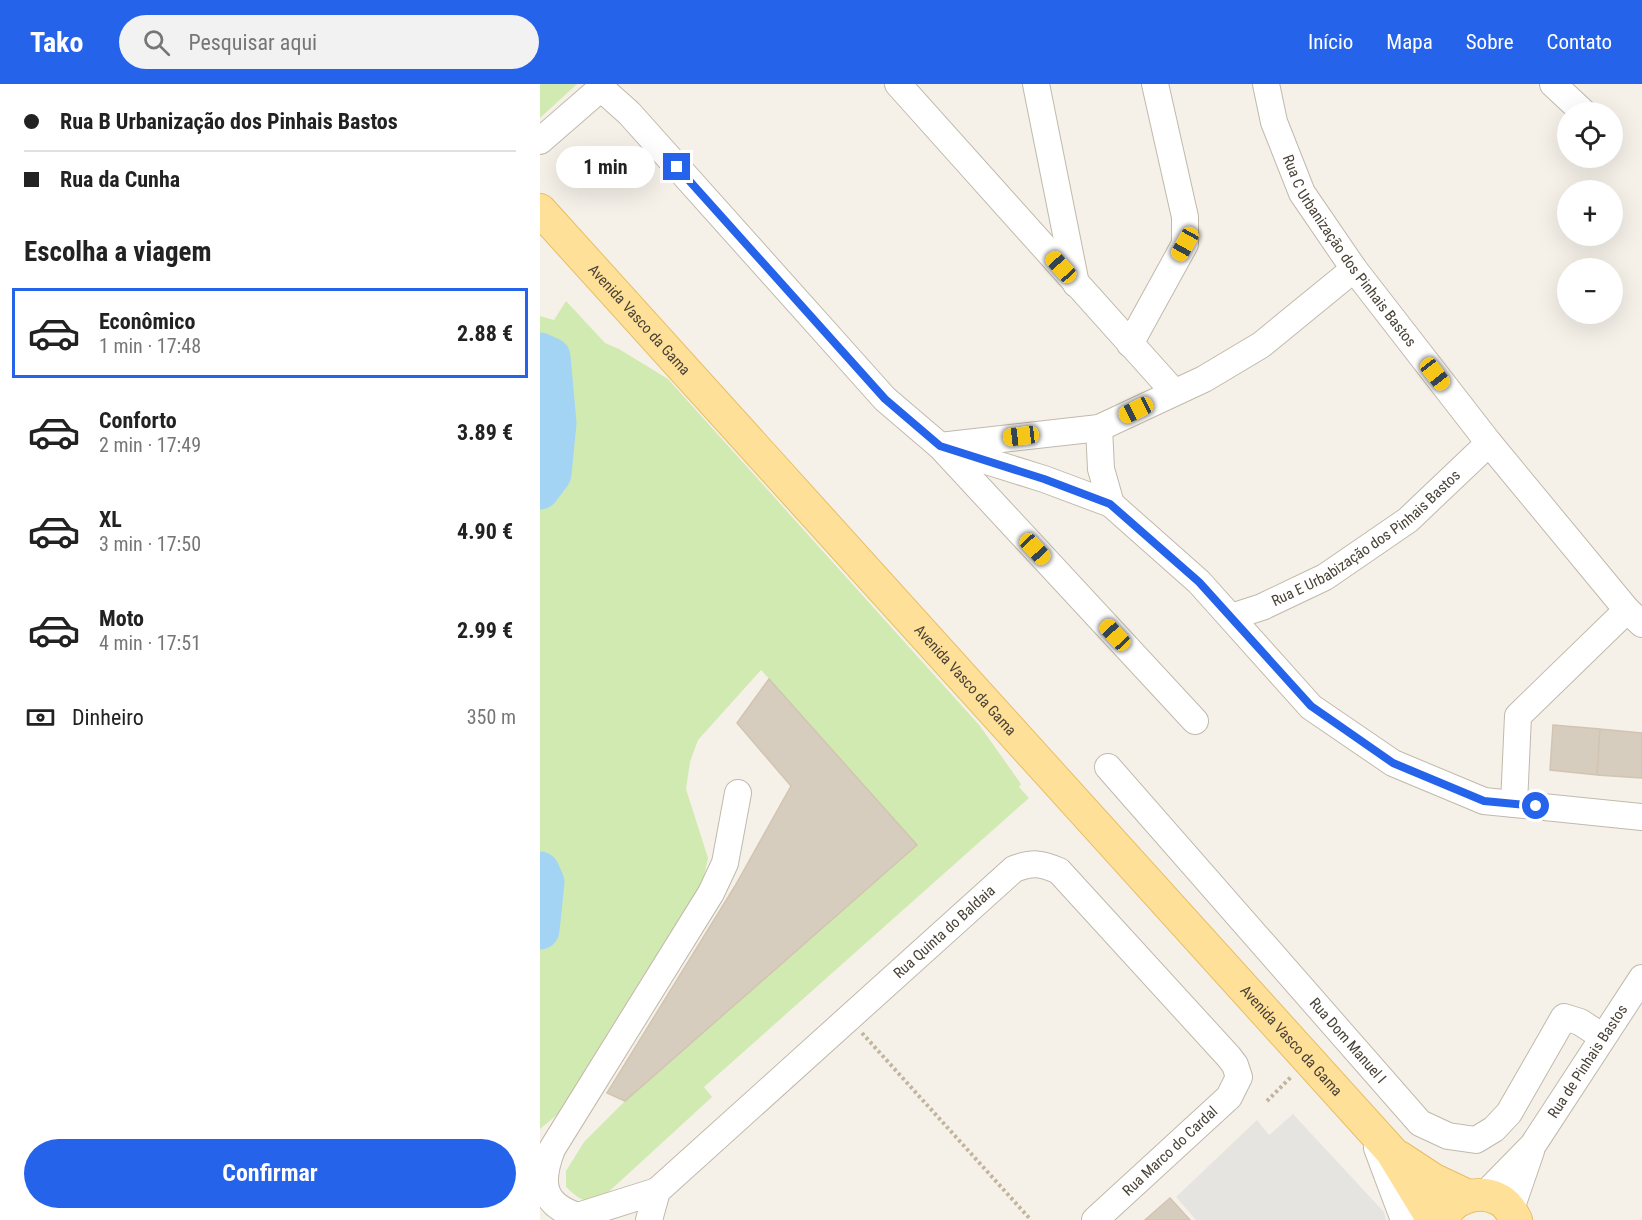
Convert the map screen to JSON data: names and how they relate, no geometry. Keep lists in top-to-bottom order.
{
  "streets": {
    "main road": ["Avenida Vasco da Gama"],
    "street": [
      "Rua C Urbanização dos Pinhais Bastos",
      "Rua E Urbabização dos Pinhais Bastos",
      "Rua Quinta do Baldaia",
      "Rua Dom Manuel I",
      "Rua de Pinhais Bastos",
      "Rua Marco do Cardal"
    ]
  },
  "crossings": [
    ["Rua C Urbanização dos Pinhais Bastos", "Rua E Urbabização dos Pinhais Bastos"],
    ["Avenida Vasco da Gama", "Rua de Pinhais Bastos"],
    ["Rua Quinta do Baldaia", "Rua Marco do Cardal"],
    ["Rua Dom Manuel I", "Rua de Pinhais Bastos"]
  ],
  "page": {
    "header": "Tako",
    "search": "Pesquisar aqui",
    "nav": [
      "Início",
      "Mapa",
      "Sobre",
      "Contato"
    ],
    "banner": ["Rua B Urbanização dos Pinhais Bastos", "Rua da Cunha"],
    "map_buttons": ["+", "−"],
    "bubble": "1 min",
    "heading": "Escolha a viagem",
    "list": [
      {
        "name": "Econômico",
        "note": "1 min · 17:48",
        "value": "2.88 €"
      },
      {
        "name": "Conforto",
        "note": "2 min · 17:49",
        "value": "3.89 €"
      },
      {
        "name": "XL",
        "note": "3 min · 17:50",
        "value": "4.90 €"
      },
      {
        "name": "Moto",
        "note": "4 min · 17:51",
        "value": "2.99 €"
      }
    ],
    "pay": ["Dinheiro", "350 m"],
    "buttons": "Confirmar"
  }
}
